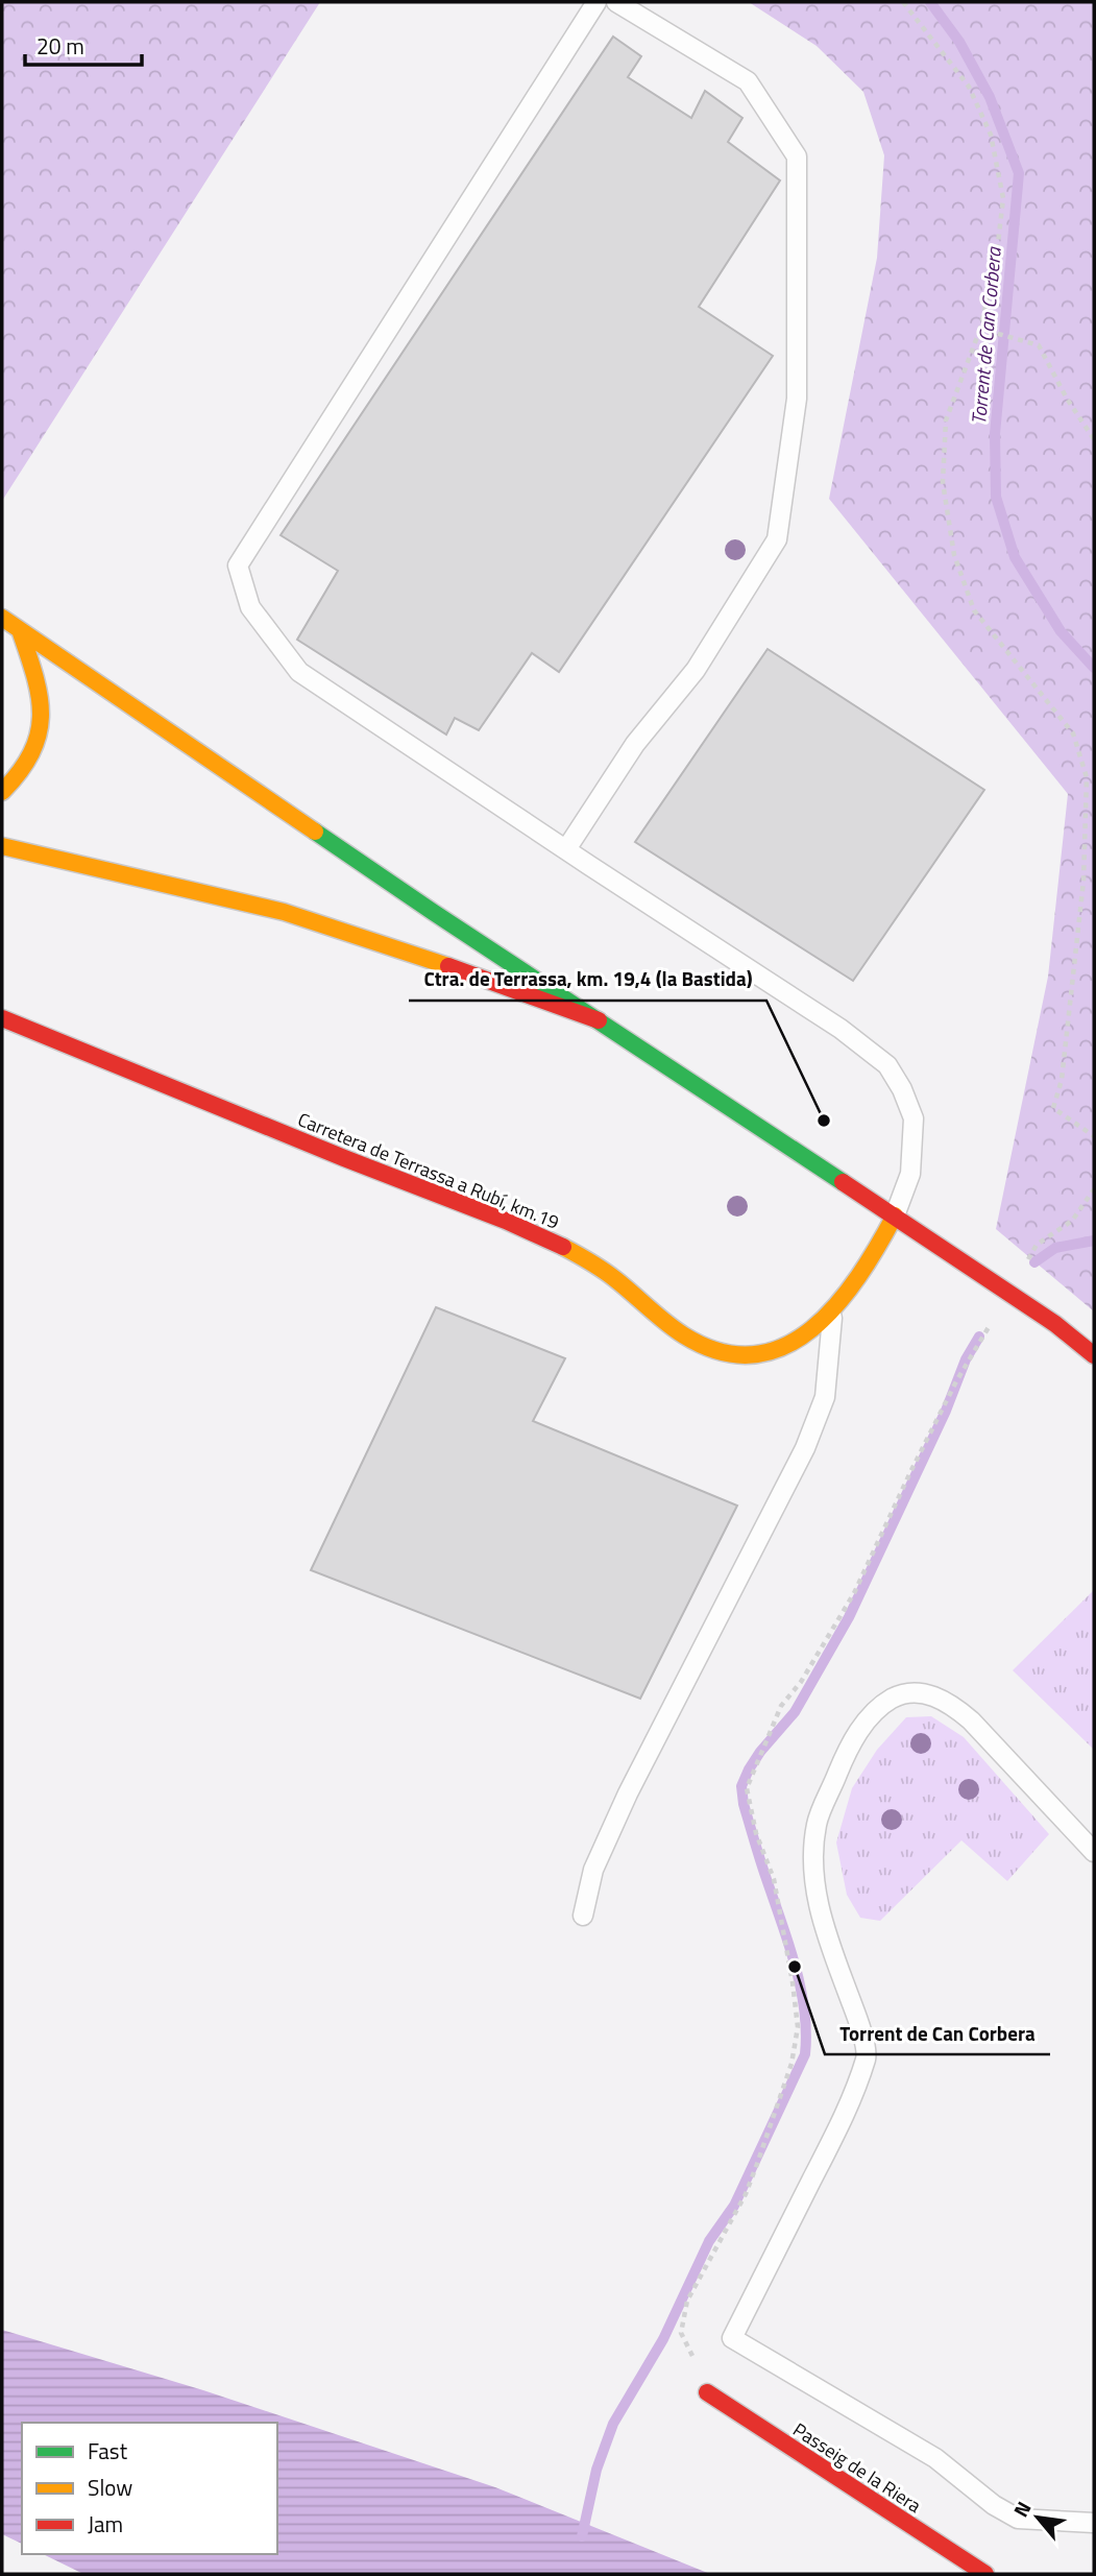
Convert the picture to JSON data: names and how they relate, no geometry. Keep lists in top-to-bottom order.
{
  "streets": {
    "main road": ["Carretera de Terrassa a Rubí, km.19", "Passeig de la Riera"]
  },
  "water": ["Torrent de Can Corbera"],
  "places": ["Ctra. de Terrassa, km. 19,4 (la Bastida)", "Torrent de Can Corbera"],
  "legend": ["Fast", "Slow", "Jam"],
  "scale_bar": "20 m",
  "north": "top left"
}
